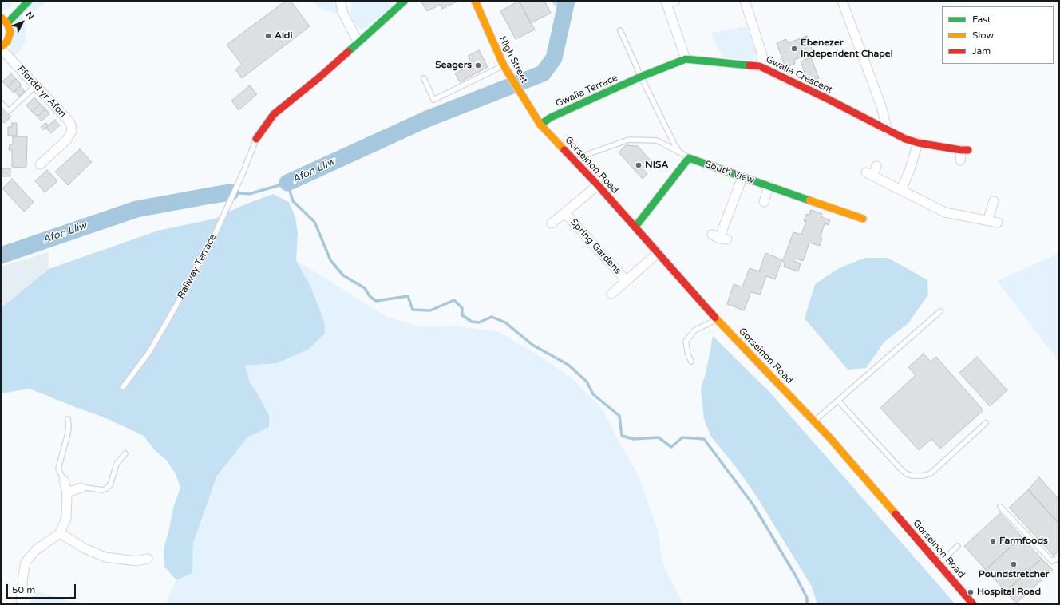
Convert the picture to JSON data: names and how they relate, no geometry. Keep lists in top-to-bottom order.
{
  "streets": {
    "street": [
      "High Street",
      "Gwalia Crescent",
      "Gwalia Terrace",
      "Ffordd yr Afon",
      "Gorseinon Road",
      "South View",
      "Spring Gardens"
    ],
    "lane": ["Railway Terrace"]
  },
  "crossings": [
    ["High Street", "Gwalia Terrace"],
    ["High Street", "Gorseinon Road"],
    ["Gwalia Crescent", "Gwalia Terrace"],
    ["Gwalia Terrace", "Gorseinon Road"],
    ["Gorseinon Road", "Spring Gardens"]
  ],
  "water": ["Afon Lliw"],
  "places": [
    "Aldi",
    "Ebenezer Independent Chapel",
    "Seagers",
    "NISA",
    "Farmfoods",
    "Poundstretcher",
    "Hospital Road"
  ],
  "legend": ["Fast", "Slow", "Jam"],
  "scale_bar": "50 m",
  "north": "top right"
}
